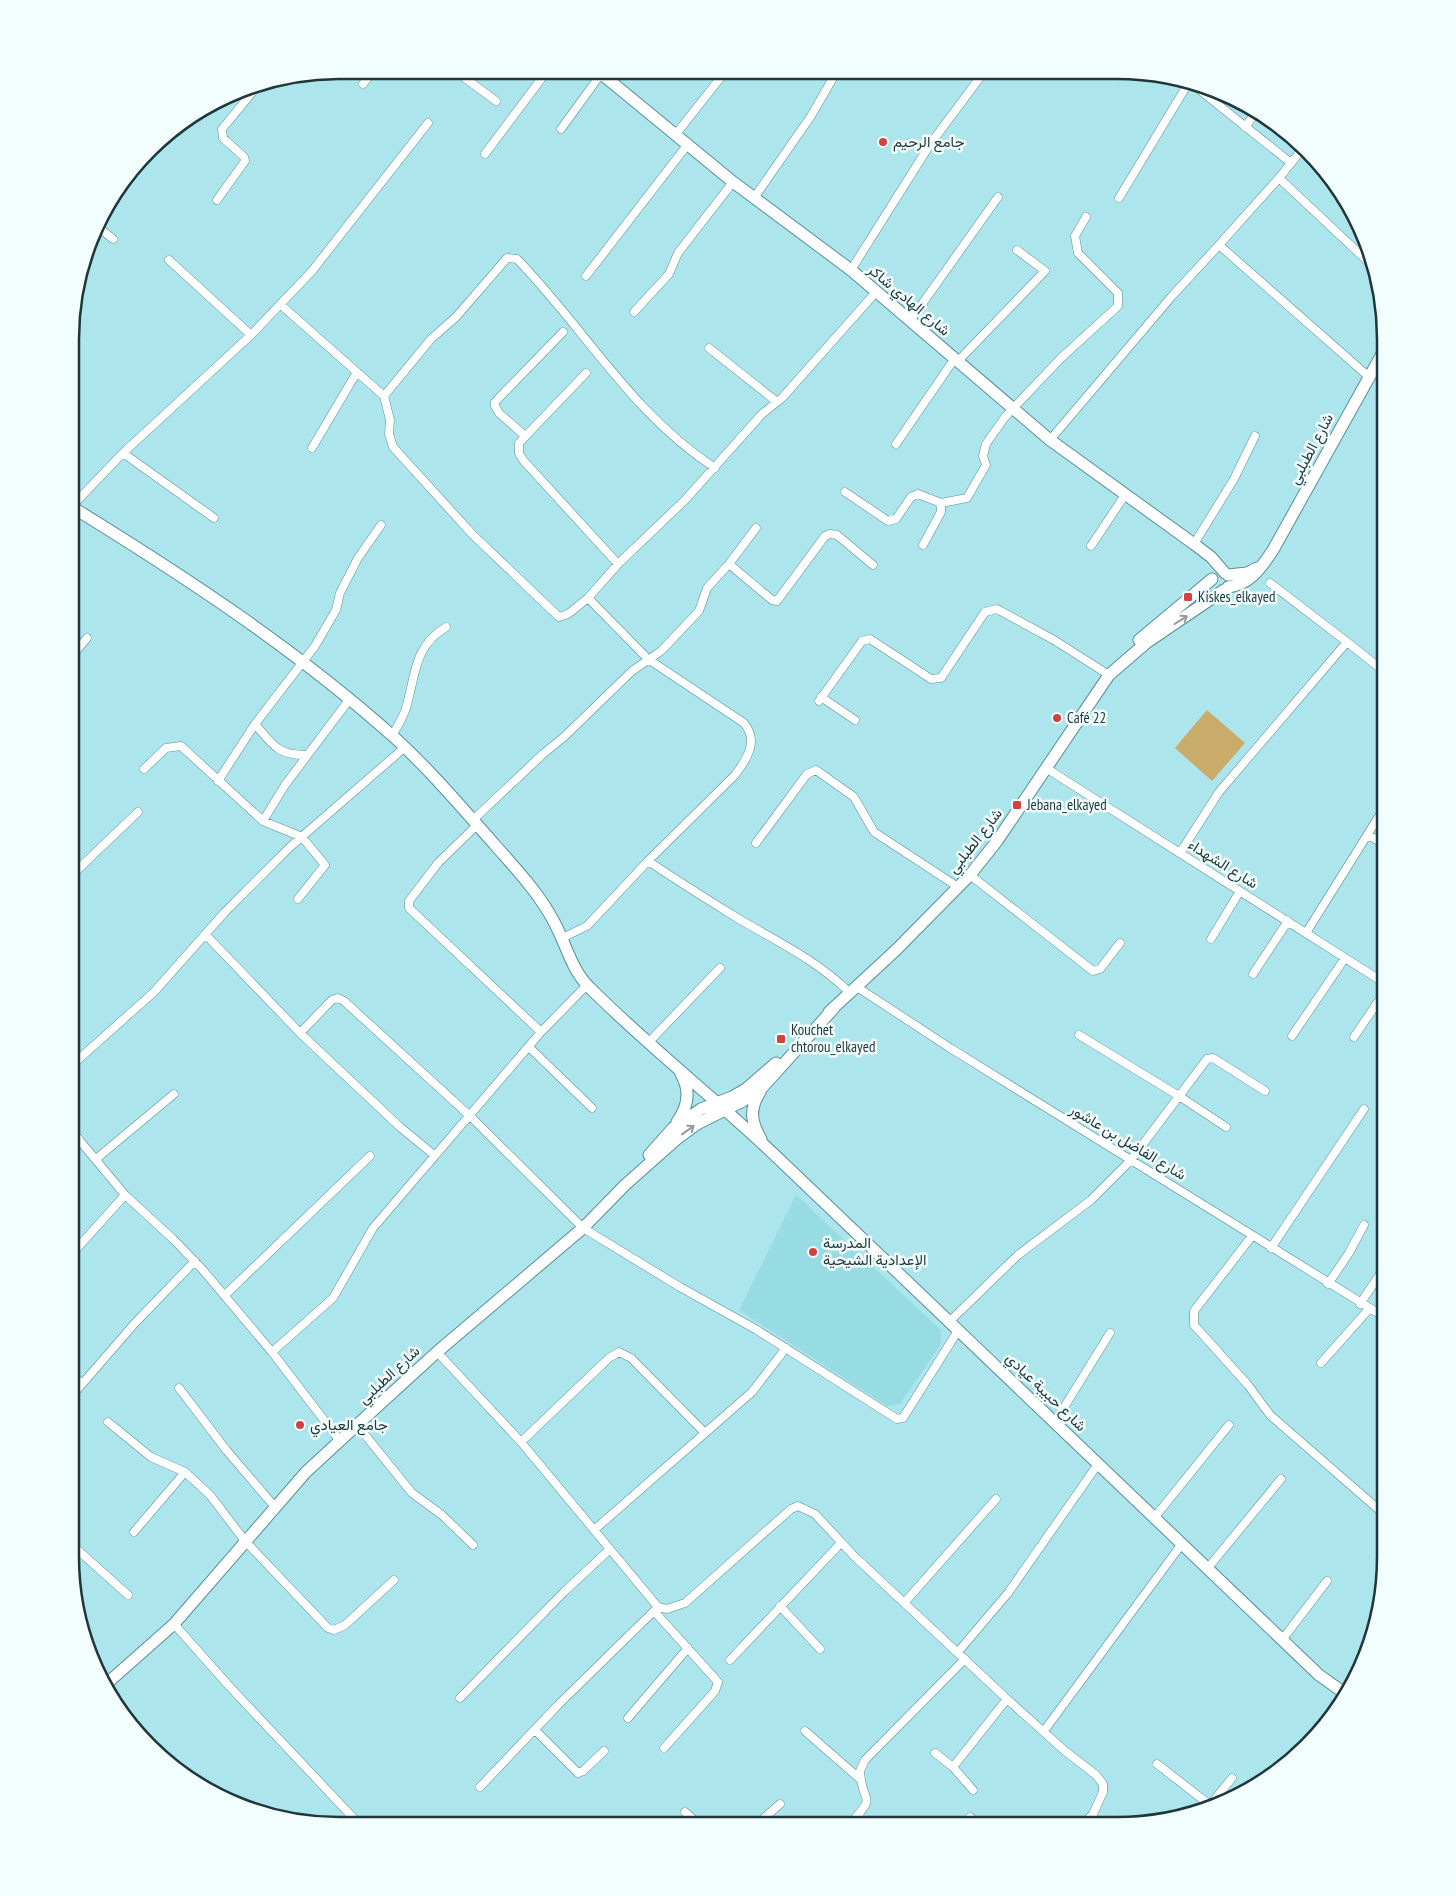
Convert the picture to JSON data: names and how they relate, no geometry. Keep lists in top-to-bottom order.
{
  "streets": {
    "street": [
      "شارع الهادي شاكر",
      "شارع الطبلبي",
      "شارع الشهداء",
      "شارع الفاضل بن عاشور",
      "شارع حبيبة عيادي"
    ]
  },
  "crossings": [
    ["شارع الهادي شاكر", "شارع الطبلبي"],
    ["شارع الطبلبي", "شارع الشهداء"],
    ["شارع الطبلبي", "شارع الفاضل بن عاشور"],
    ["شارع الطبلبي", "شارع حبيبة عيادي"]
  ],
  "places": {
    "other": [
      "جامع الرحيم",
      "Café 22",
      "المدرسة الإعدادية الشيحية",
      "جامع العيادي"
    ],
    "transit": ["Kiskes_elkayed", "Jebana_elkayed", "Kouchet chtorou_elkayed"]
  }
}
